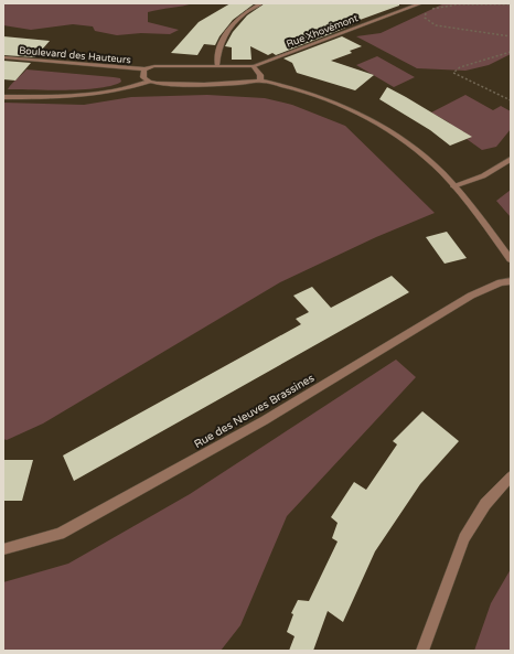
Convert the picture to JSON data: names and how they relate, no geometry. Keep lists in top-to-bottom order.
{
  "streets": {
    "street": ["Rue Xhovémont", "Boulevard des Hauteurs", "Rue des Neuves Brassines"]
  },
  "crossings": [
    ["Rue Xhovémont", "Boulevard des Hauteurs"]
  ]
}
